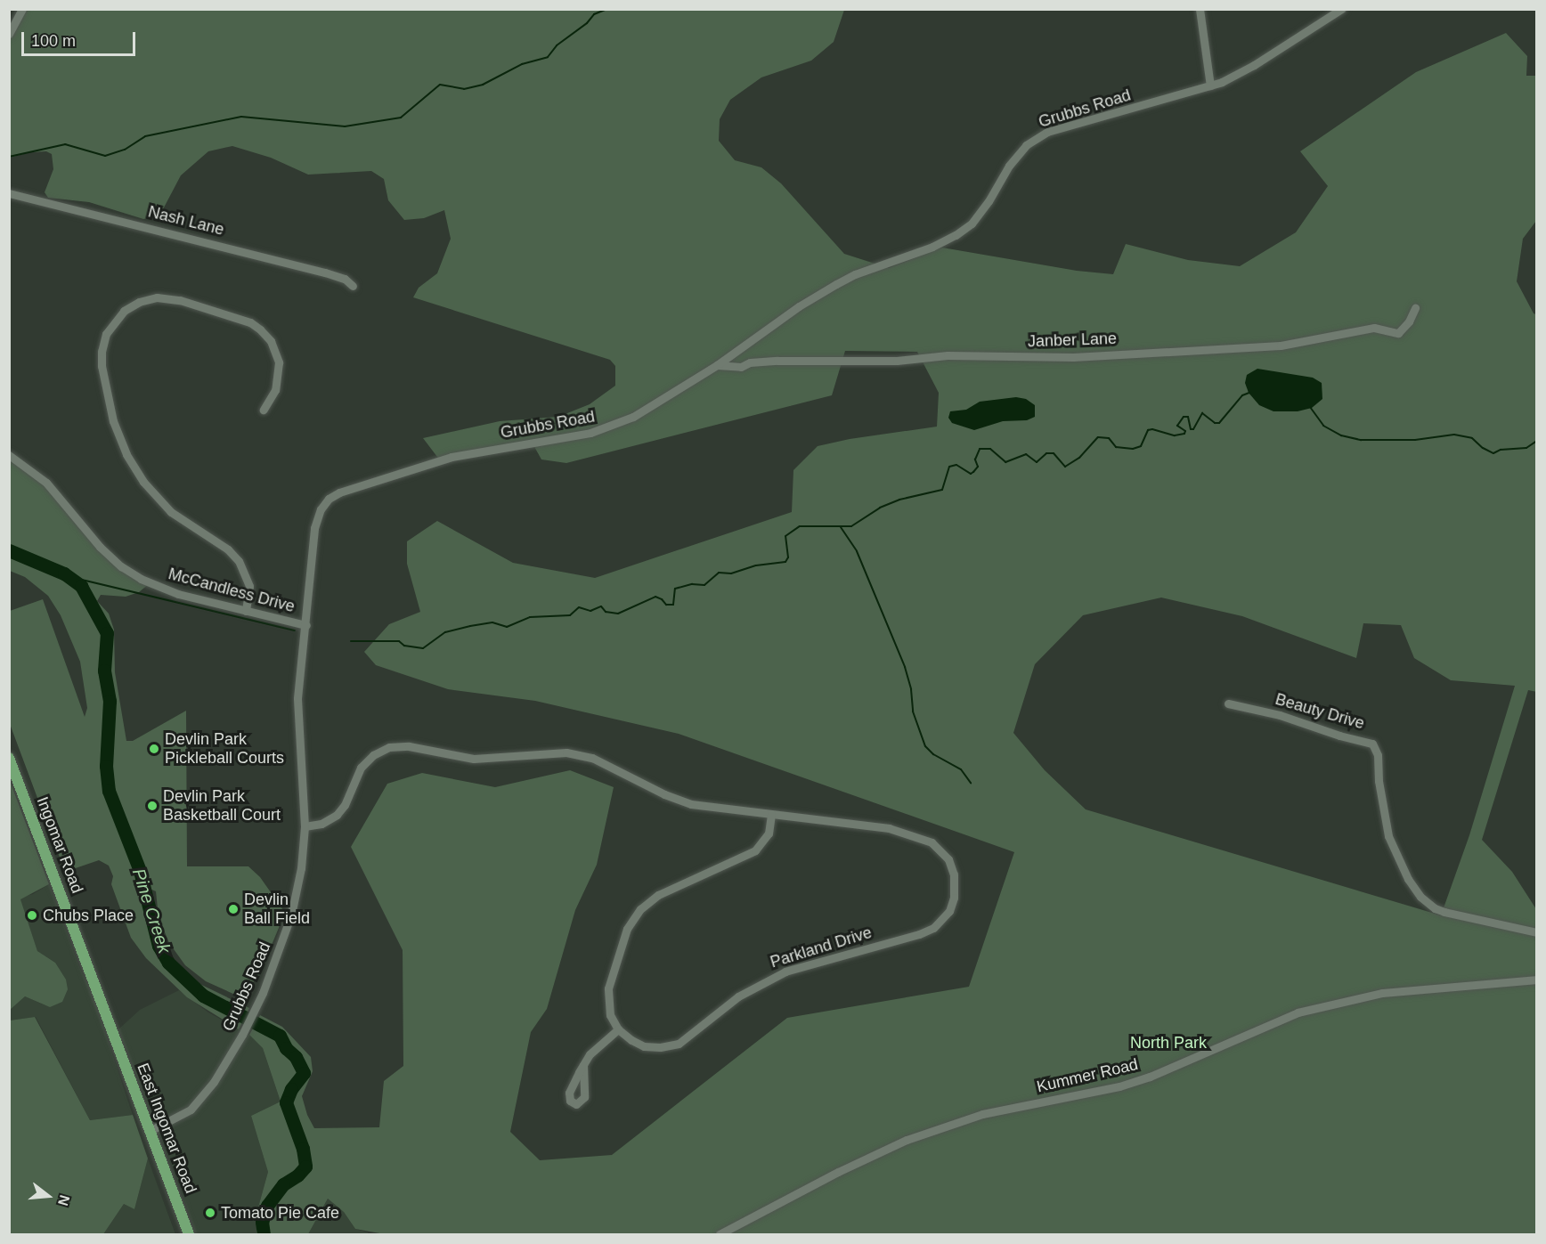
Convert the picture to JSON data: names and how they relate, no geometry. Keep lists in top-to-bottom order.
{
  "streets": {
    "main road": ["Ingomar Road", "East Ingomar Road"],
    "street": [
      "Grubbs Road",
      "Nash Lane",
      "Janber Lane",
      "McCandless Drive",
      "Beauty Drive",
      "Parkland Drive",
      "Kummer Road"
    ]
  },
  "crossings": [
    ["Grubbs Road", "Janber Lane"],
    ["Grubbs Road", "McCandless Drive"],
    ["Grubbs Road", "Parkland Drive"],
    ["Grubbs Road", "East Ingomar Road"],
    ["Ingomar Road", "East Ingomar Road"]
  ],
  "water": ["Pine Creek"],
  "parks": ["North Park"],
  "places": [
    "Devlin Park Pickleball Courts",
    "Devlin Park Basketball Court",
    "Devlin Ball Field",
    "Chubs Place",
    "Tomato Pie Cafe"
  ],
  "scale_bar": "100 m",
  "north": "right"
}
